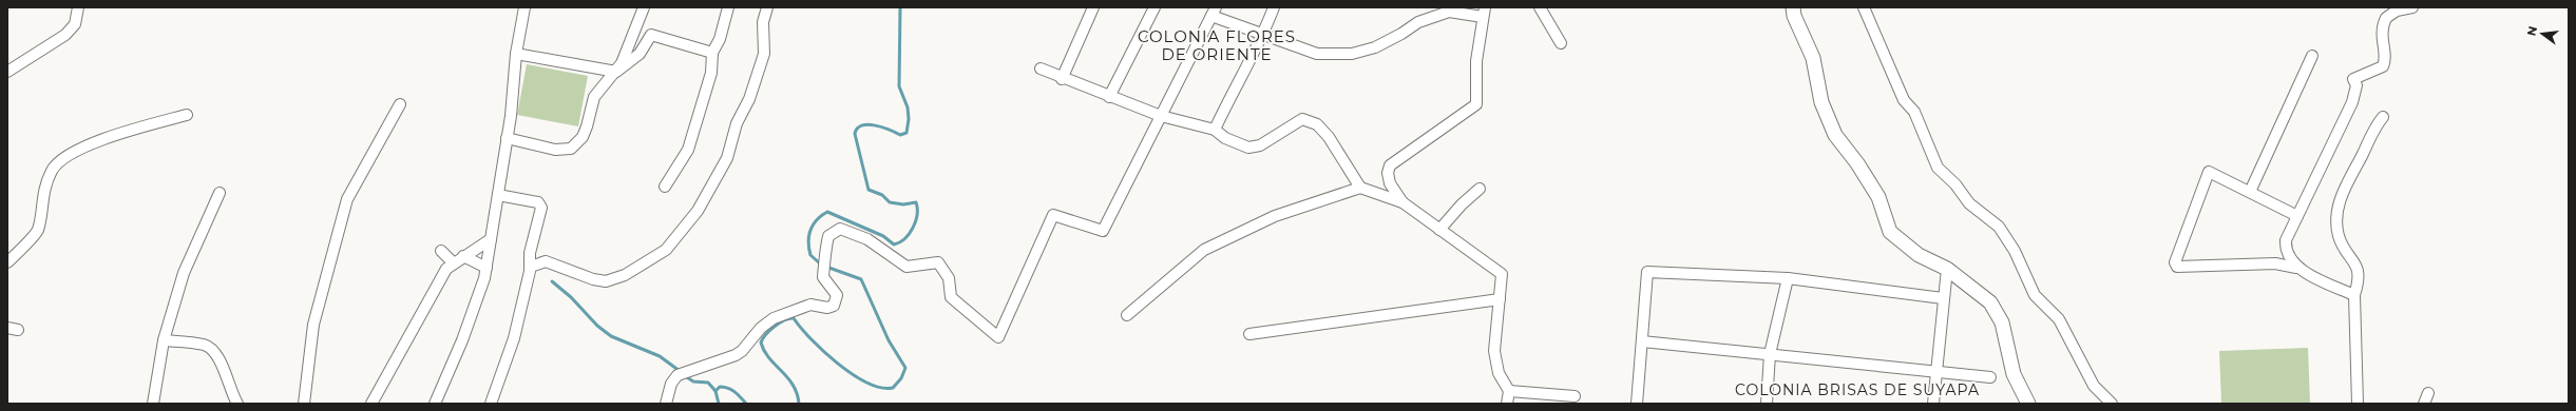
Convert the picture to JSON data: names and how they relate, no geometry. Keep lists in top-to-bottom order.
{
  "districts": ["COLONIA FLORES DE ORIENTE", "COLONIA BRISAS DE SUYAPA"],
  "north": "left"
}
